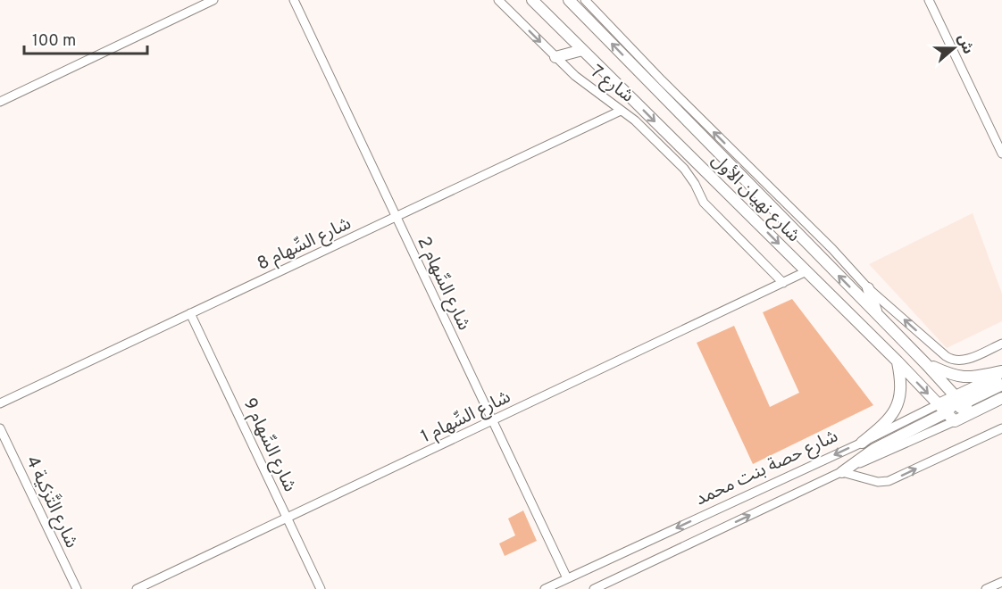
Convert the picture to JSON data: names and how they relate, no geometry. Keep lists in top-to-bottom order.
{
  "streets": {
    "main road": ["شارع نهيان الأول", "شارع حصة بنت محمد"],
    "street": [
      "شارع 7",
      "شارع السِّهام 8",
      "شارع السِّهام 2",
      "شارع السِّهام 1",
      "شارع السِّهام 9",
      "شارع التَّزكية 4"
    ]
  },
  "crossings": [
    ["شارع 7", "شارع السِّهام 8"],
    ["شارع 7", "شارع السِّهام 1"],
    ["شارع نهيان الأول", "شارع السِّهام 1"],
    ["شارع نهيان الأول", "شارع حصة بنت محمد"],
    ["شارع السِّهام 8", "شارع السِّهام 2"],
    ["شارع السِّهام 8", "شارع السِّهام 9"],
    ["شارع السِّهام 2", "شارع السِّهام 1"],
    ["شارع السِّهام 2", "شارع حصة بنت محمد"],
    ["شارع السِّهام 1", "شارع السِّهام 9"]
  ],
  "scale_bar": "100 m",
  "north": "right"
}
